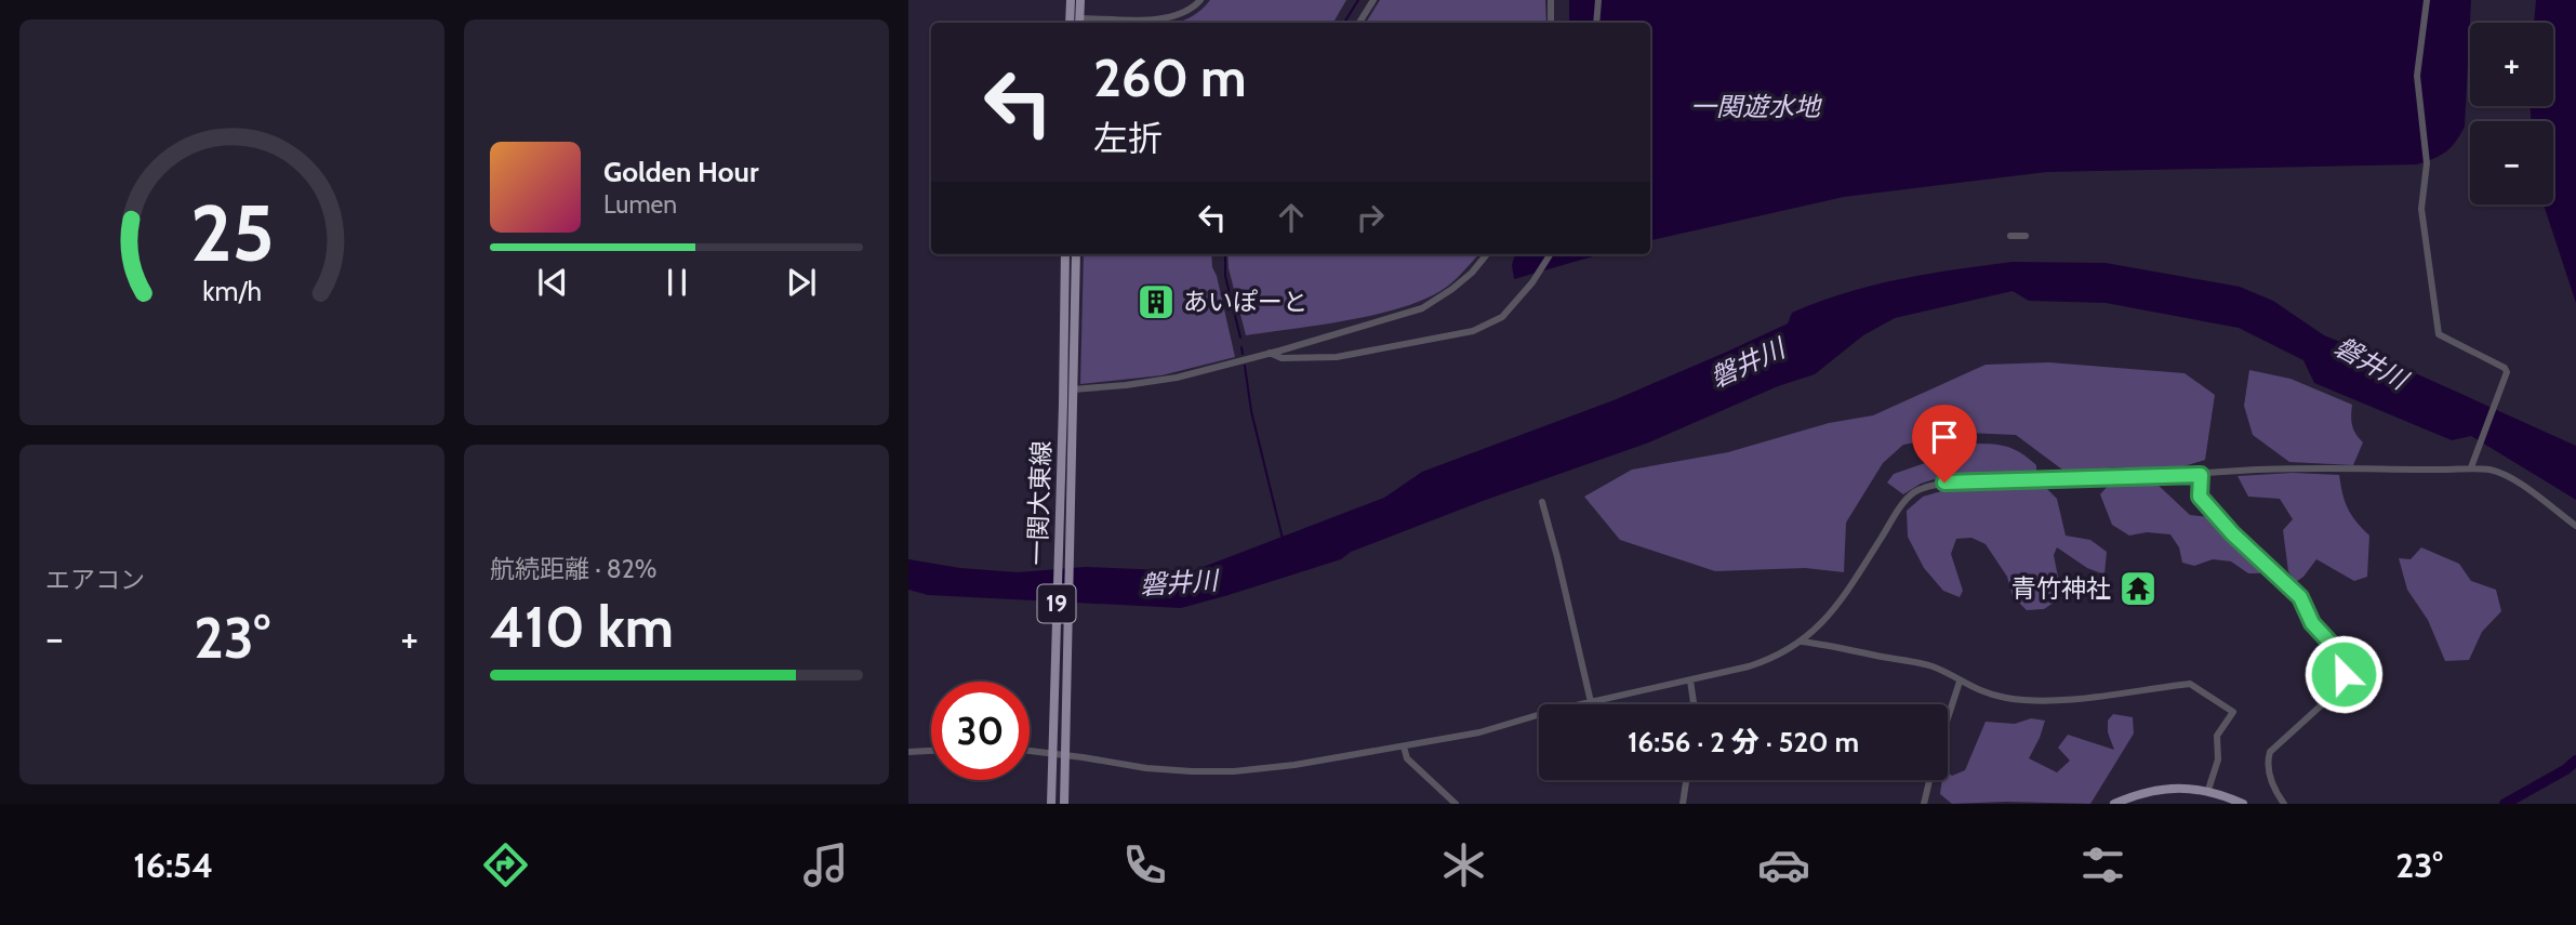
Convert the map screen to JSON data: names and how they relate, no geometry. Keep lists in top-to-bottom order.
{
  "streets": {
    "main road": ["一関大東線", "19"]
  },
  "water": ["一関遊水地", "磐井川"],
  "places": {
    "building": ["あいぽーと"],
    "temple": ["青竹神社"]
  },
  "page": {
    "map_buttons": ["+", "−"],
    "turn": ["260 m", "左折"],
    "song": ["Golden Hour", "Lumen"],
    "tile": [
      "エアコン",
      ["航続距離 · 82%", "410 km"]
    ],
    "heat": ["−", "23°", "+"],
    "limit": "30",
    "trip": "16:56 · 2 分 · 520 m",
    "tabs": ["16:54", "23°"],
    "gauge": ["25", "km/h"]
  }
}
